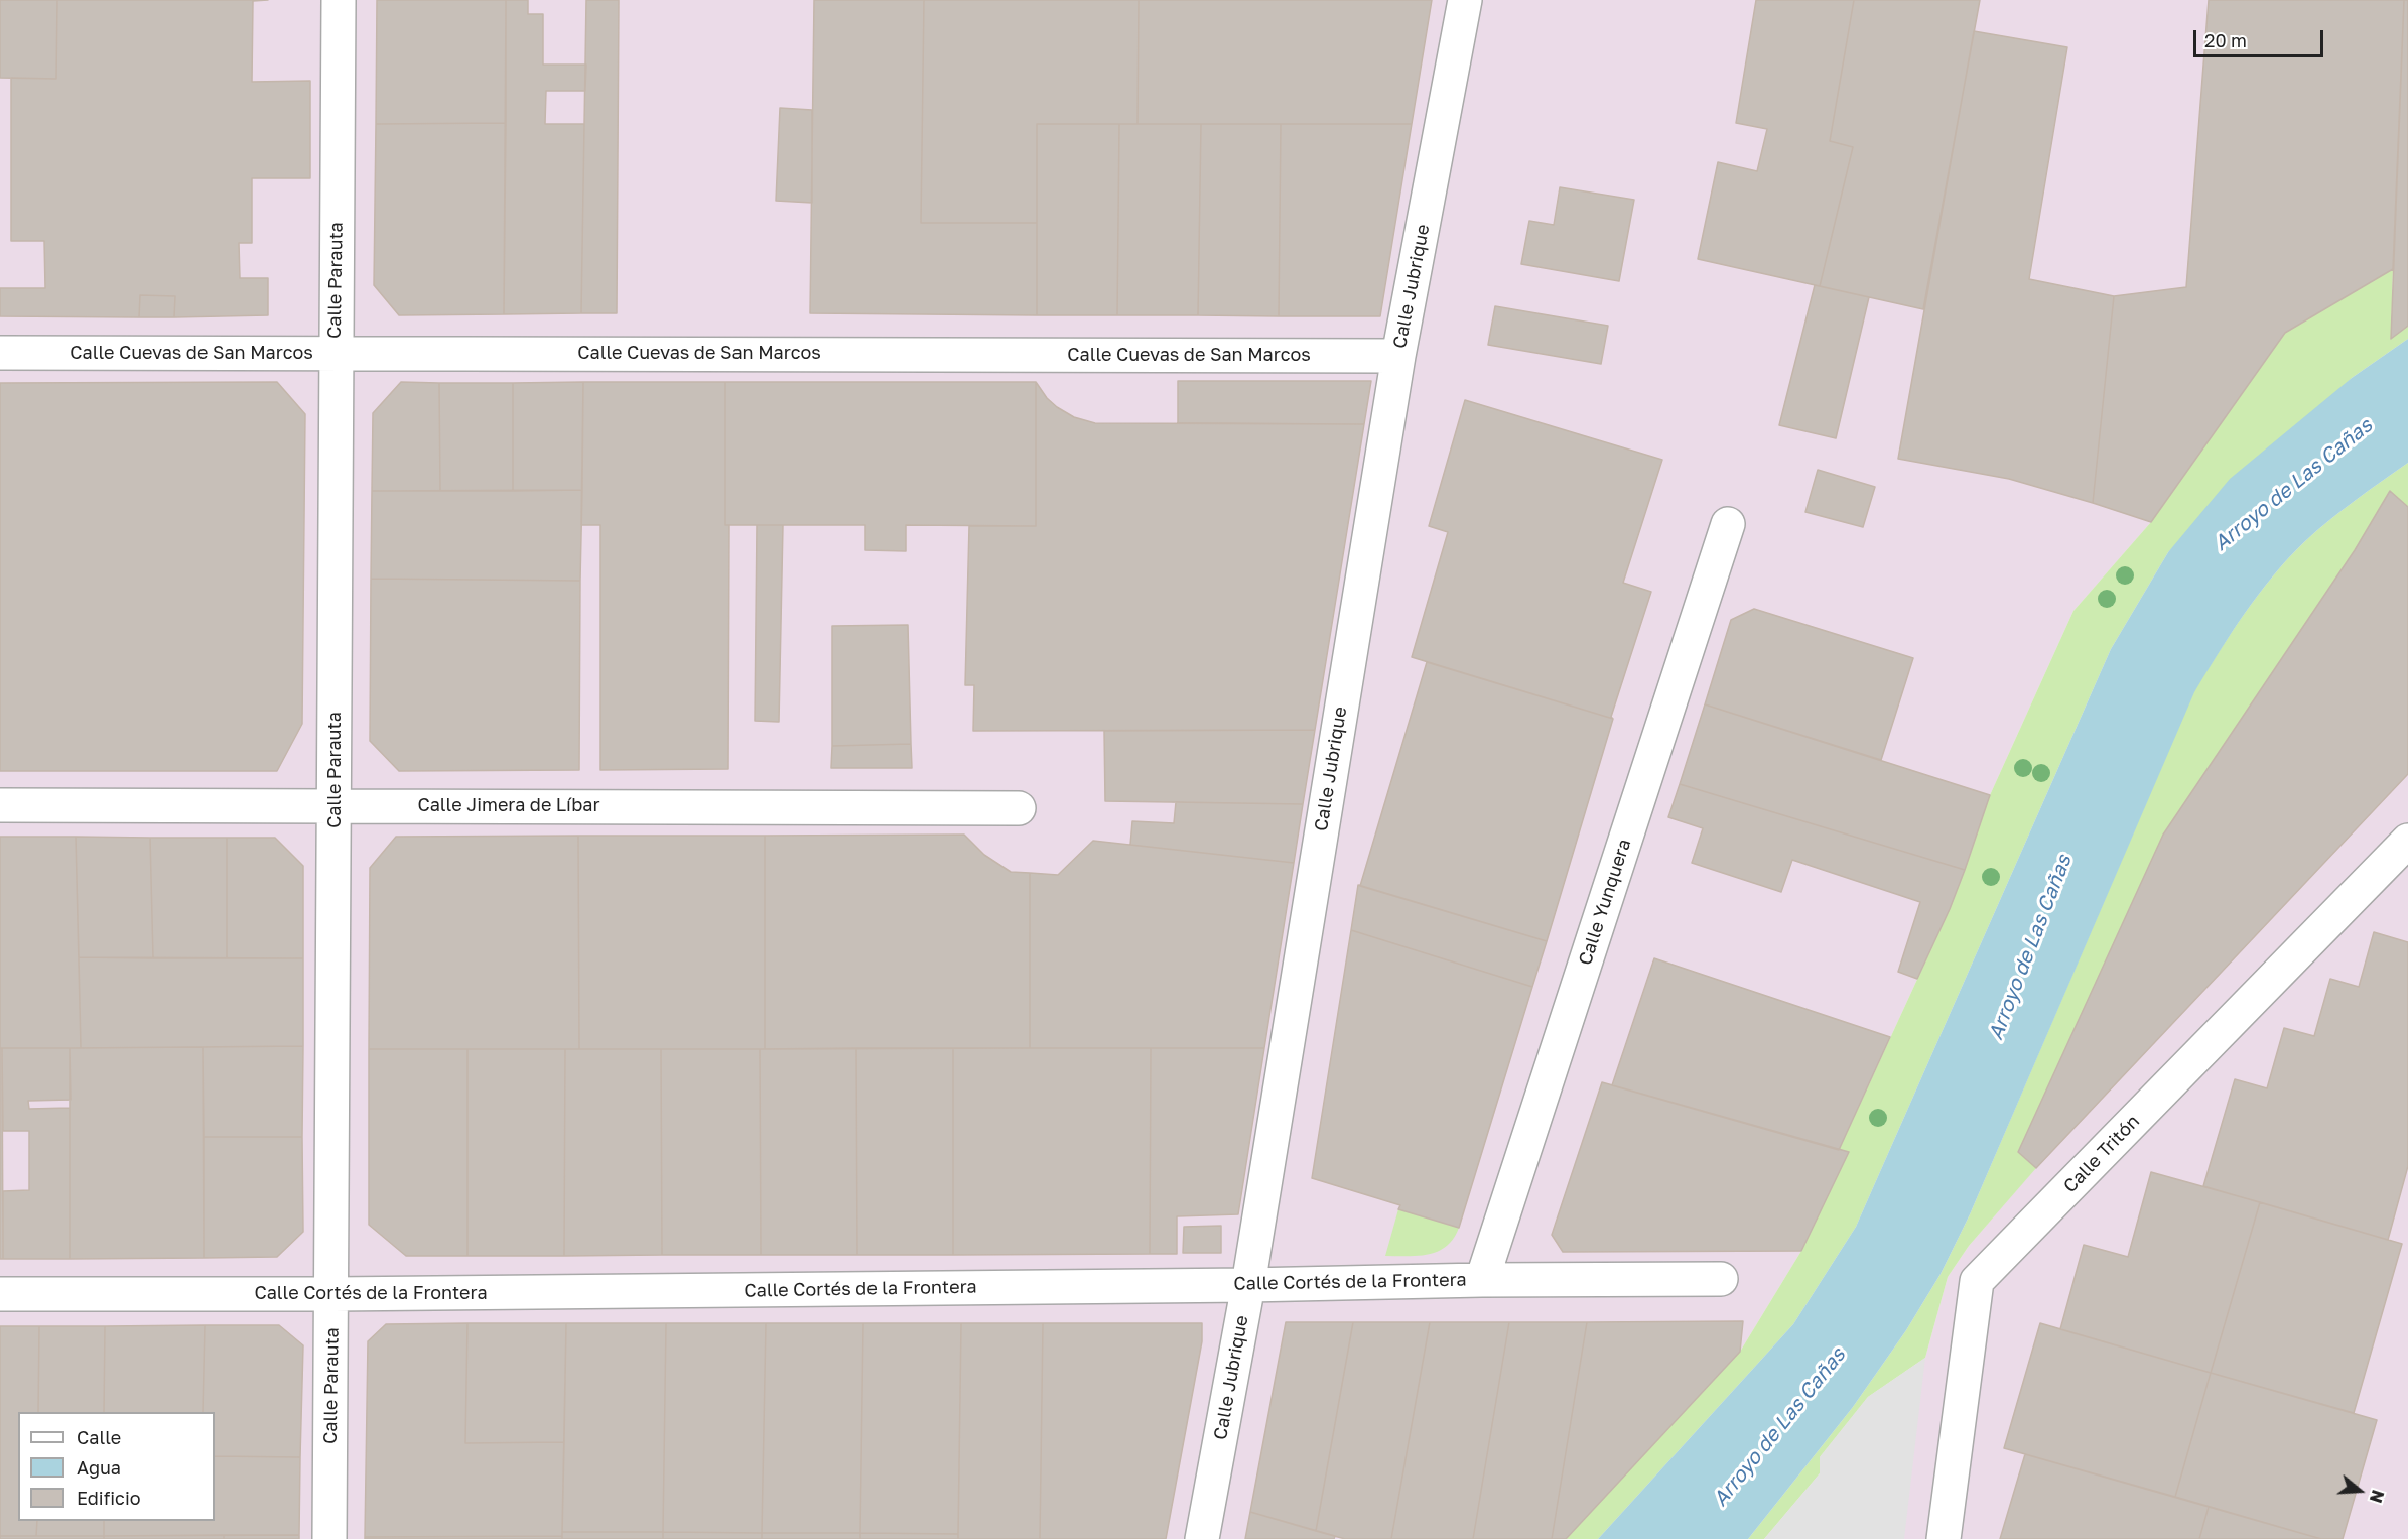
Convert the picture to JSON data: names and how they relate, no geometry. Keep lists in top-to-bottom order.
{
  "streets": {
    "street": [
      "Calle Parauta",
      "Calle Jubrique",
      "Calle Cuevas de San Marcos",
      "Calle Jimera de Líbar",
      "Calle Yunquera",
      "Calle Tritón",
      "Calle Cortés de la Frontera"
    ]
  },
  "crossings": [
    ["Calle Parauta", "Calle Cuevas de San Marcos"],
    ["Calle Parauta", "Calle Jimera de Líbar"],
    ["Calle Parauta", "Calle Cortés de la Frontera"],
    ["Calle Jubrique", "Calle Cuevas de San Marcos"],
    ["Calle Jubrique", "Calle Cortés de la Frontera"],
    ["Calle Yunquera", "Calle Cortés de la Frontera"]
  ],
  "water": ["Arroyo de Las Cañas"],
  "legend": ["Calle", "Agua", "Edificio"],
  "scale_bar": "20 m",
  "north": "right"
}
